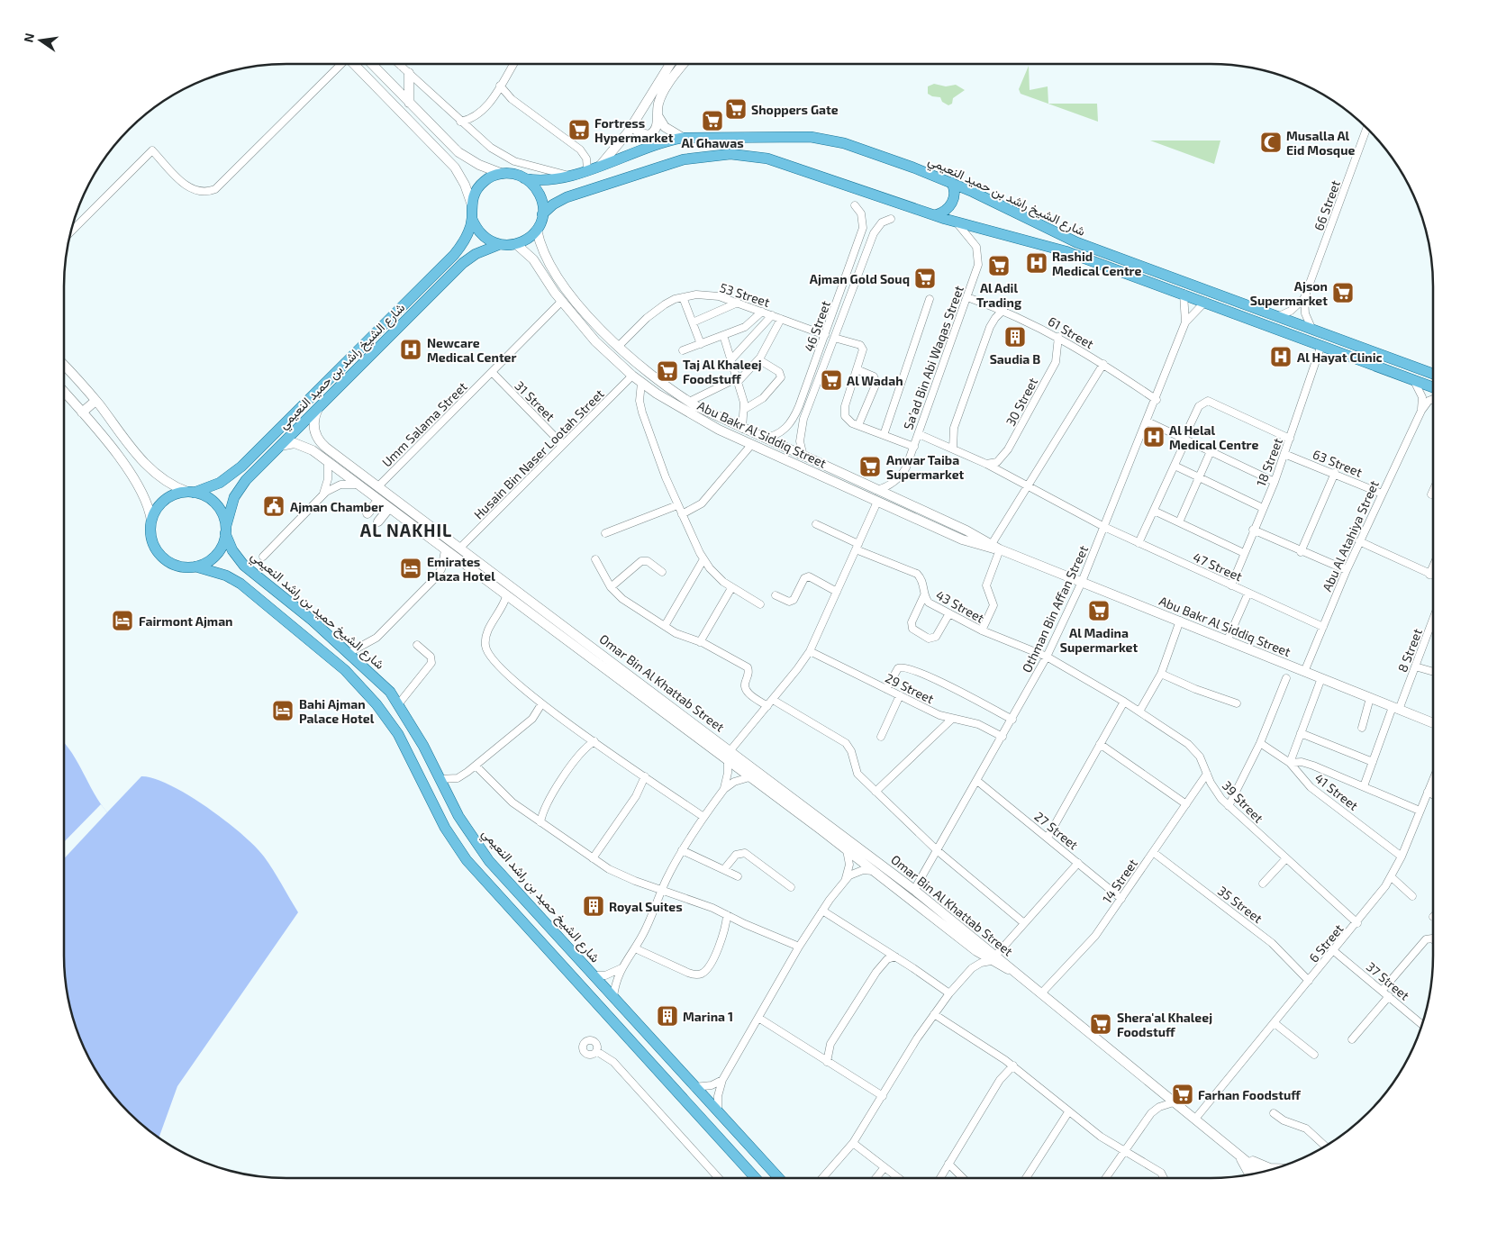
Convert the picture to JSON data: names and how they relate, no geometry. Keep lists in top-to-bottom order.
{
  "streets": {
    "main road": ["شارع الشيخ راشد بن حميد النعيمي", "شارع الشيخ حميد بن راشد النعيمي"],
    "street": [
      "66 Street",
      "53 Street",
      "46 Street",
      "61 Street",
      "Sa'ad Bin Abi Waqas Street",
      "31 Street",
      "30 Street",
      "Umm Salama Street",
      "Abu Bakr Al Siddiq Street",
      "Husain Bin Naser Lootah Street",
      "18 Street",
      "63 Street",
      "Abu Al Atahiya Street",
      "47 Street",
      "43 Street",
      "Othman Bin Affan Street",
      "8 Street",
      "Omar Bin Al Khattab Street",
      "29 Street",
      "41 Street",
      "39 Street",
      "27 Street",
      "14 Street",
      "35 Street",
      "6 Street",
      "37 Street"
    ]
  },
  "crossings": [
    ["شارع الشيخ راشد بن حميد النعيمي", "66 Street"],
    ["شارع الشيخ راشد بن حميد النعيمي", "Sa'ad Bin Abi Waqas Street"],
    ["شارع الشيخ راشد بن حميد النعيمي", "Abu Bakr Al Siddiq Street"],
    ["شارع الشيخ راشد بن حميد النعيمي", "18 Street"],
    ["شارع الشيخ راشد بن حميد النعيمي", "Othman Bin Affan Street"],
    ["شارع الشيخ راشد بن حميد النعيمي", "شارع الشيخ حميد بن راشد النعيمي"],
    ["شارع الشيخ راشد بن حميد النعيمي", "Omar Bin Al Khattab Street"],
    ["53 Street", "46 Street"],
    ["53 Street", "Abu Bakr Al Siddiq Street"],
    ["46 Street", "Abu Bakr Al Siddiq Street"],
    ["61 Street", "Sa'ad Bin Abi Waqas Street"],
    ["61 Street", "30 Street"],
    ["61 Street", "Othman Bin Affan Street"],
    ["Sa'ad Bin Abi Waqas Street", "Abu Bakr Al Siddiq Street"],
    ["Sa'ad Bin Abi Waqas Street", "47 Street"],
    ["31 Street", "Umm Salama Street"],
    ["31 Street", "Husain Bin Naser Lootah Street"],
    ["30 Street", "47 Street"],
    ["Umm Salama Street", "Abu Bakr Al Siddiq Street"],
    ["Umm Salama Street", "Omar Bin Al Khattab Street"],
    ["Abu Bakr Al Siddiq Street", "Husain Bin Naser Lootah Street"],
    ["Abu Bakr Al Siddiq Street", "Abu Al Atahiya Street"],
    ["Abu Bakr Al Siddiq Street", "Othman Bin Affan Street"],
    ["Abu Bakr Al Siddiq Street", "8 Street"],
    ["Husain Bin Naser Lootah Street", "Omar Bin Al Khattab Street"],
    ["18 Street", "63 Street"],
    ["18 Street", "47 Street"],
    ["63 Street", "Abu Al Atahiya Street"],
    ["Abu Al Atahiya Street", "47 Street"],
    ["47 Street", "Othman Bin Affan Street"],
    ["43 Street", "Othman Bin Affan Street"],
    ["43 Street", "39 Street"],
    ["Othman Bin Affan Street", "Omar Bin Al Khattab Street"],
    ["Othman Bin Affan Street", "29 Street"],
    ["Othman Bin Affan Street", "39 Street"],
    ["Othman Bin Affan Street", "27 Street"],
    ["Omar Bin Al Khattab Street", "14 Street"],
    ["Omar Bin Al Khattab Street", "6 Street"],
    ["41 Street", "6 Street"],
    ["39 Street", "14 Street"],
    ["39 Street", "6 Street"],
    ["27 Street", "14 Street"],
    ["14 Street", "35 Street"],
    ["35 Street", "6 Street"],
    ["6 Street", "37 Street"]
  ],
  "districts": ["AL NAKHIL"],
  "places": {
    "supermarket": [
      "Shoppers Gate",
      "Al Ghawas",
      "Fortress Hypermarket",
      "Al Adil Trading",
      "Ajman Gold Souq",
      "Ajson Supermarket",
      "Taj Al Khaleej Foodstuff",
      "Al Wadah",
      "Anwar Taiba Supermarket",
      "Al Madina Supermarket",
      "Shera'al Khaleej Foodstuff",
      "Farhan Foodstuff"
    ],
    "mosque": ["Musalla Al Eid Mosque"],
    "hospital": [
      "Rashid Medical Centre",
      "Newcare Medical Center",
      "Al Hayat Clinic",
      "Al Helal Medical Centre"
    ],
    "building": ["Saudia B", "Royal Suites", "Marina 1"],
    "public building": ["Ajman Chamber"],
    "hotel": ["Emirates Plaza Hotel", "Fairmont Ajman", "Bahi Ajman Palace Hotel"]
  },
  "north": "left"
}
